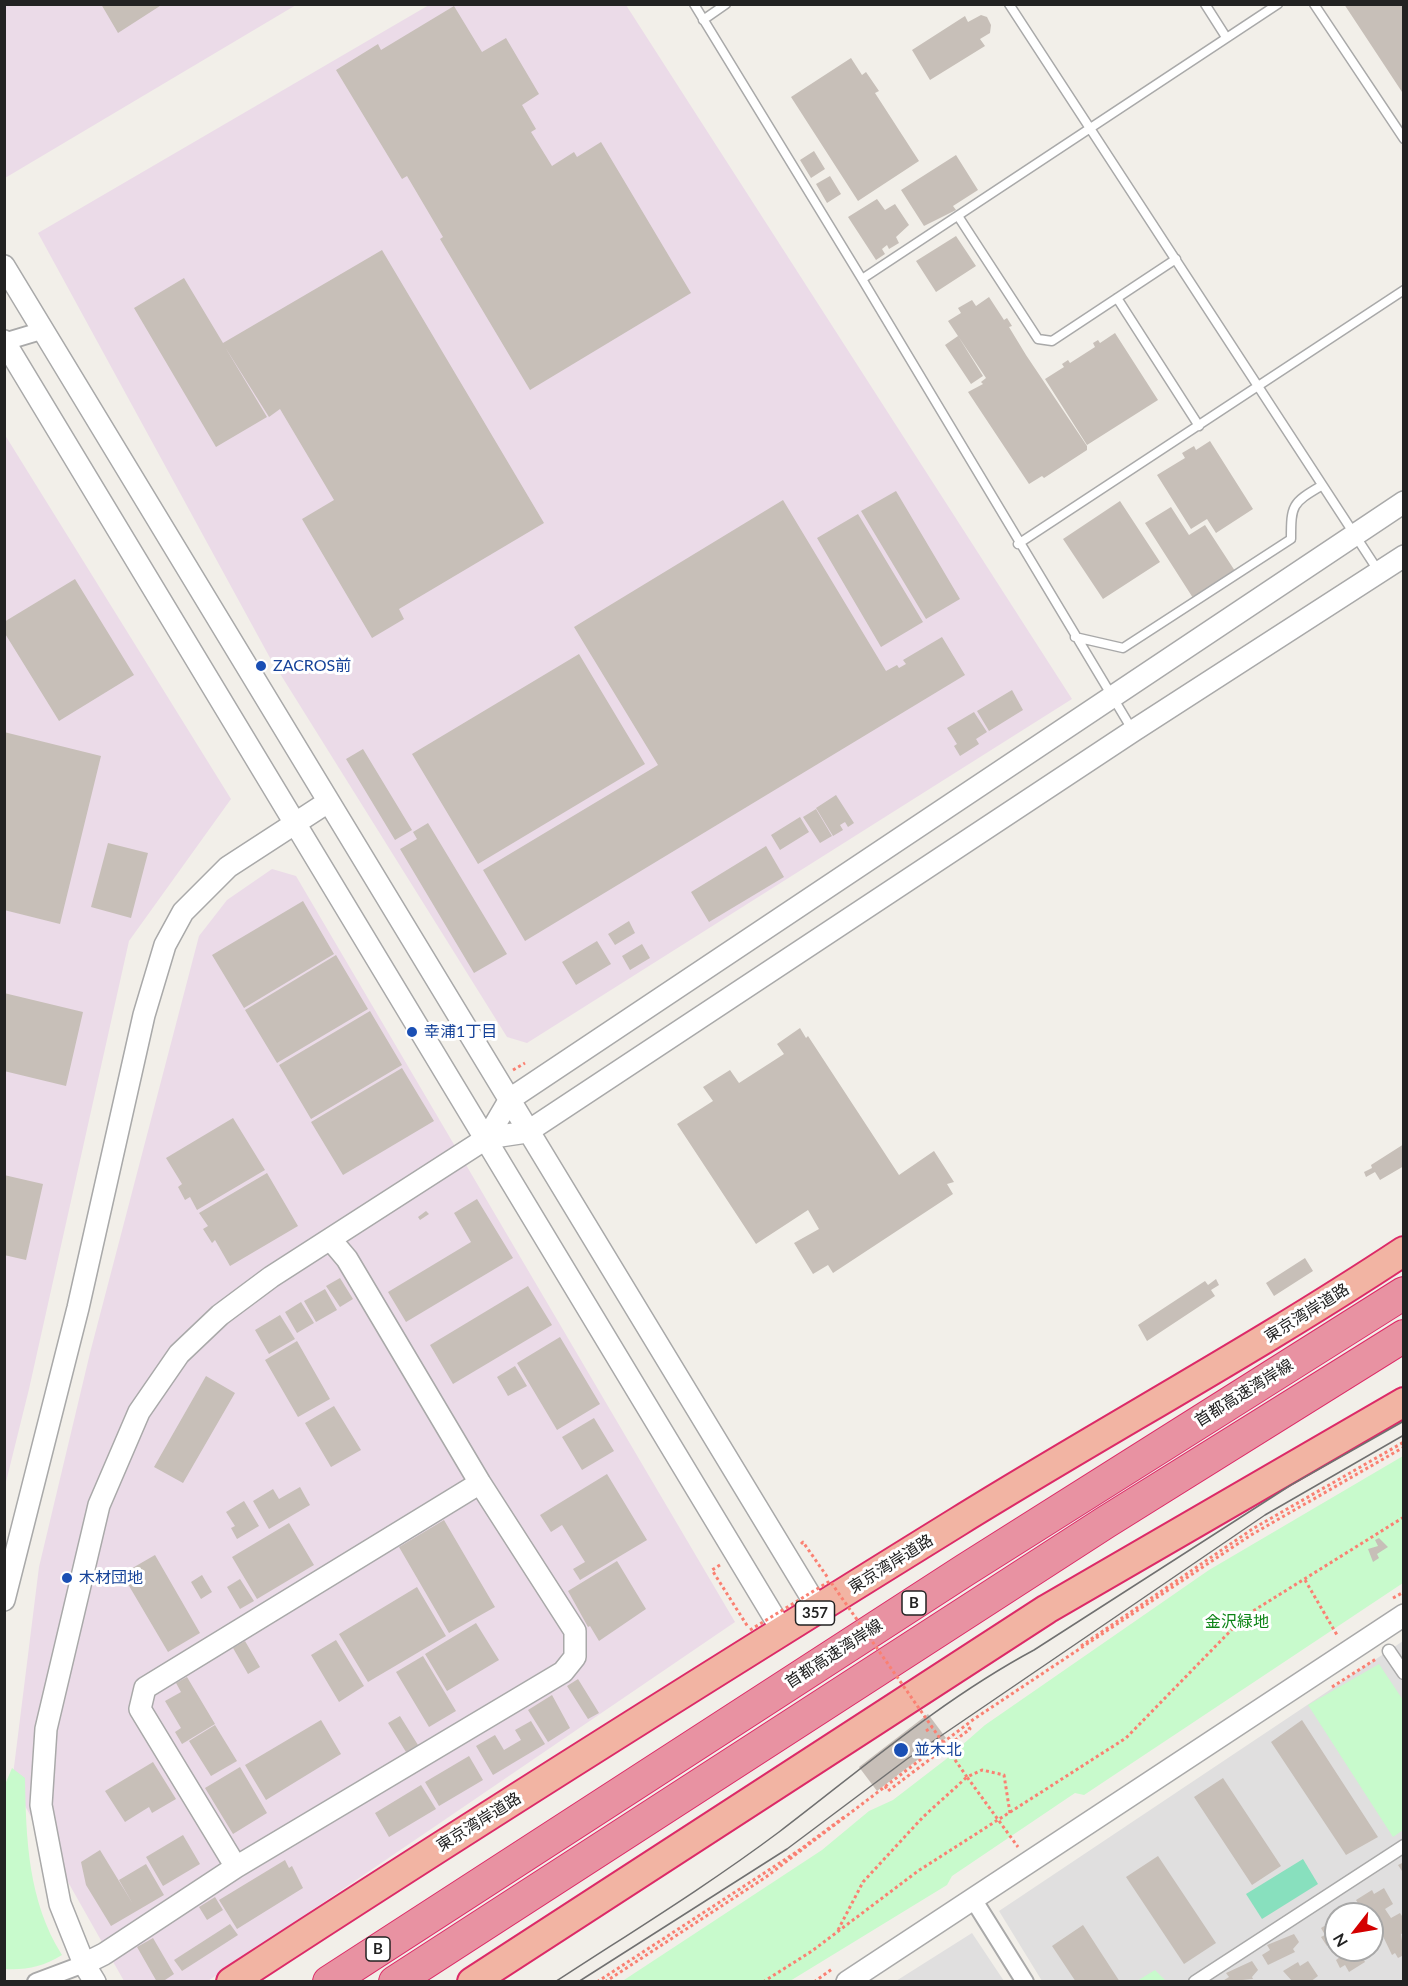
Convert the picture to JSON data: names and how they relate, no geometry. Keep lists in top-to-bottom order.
{
  "streets": {
    "highway": [
      "東京湾岸道路",
      "首都高速湾岸線",
      "B",
      "357"
    ]
  },
  "parks": ["金沢緑地"],
  "places": [
    "ZACROS前",
    "幸浦1丁目",
    "木材団地",
    "並木北"
  ],
  "north": "bottom left"
}
